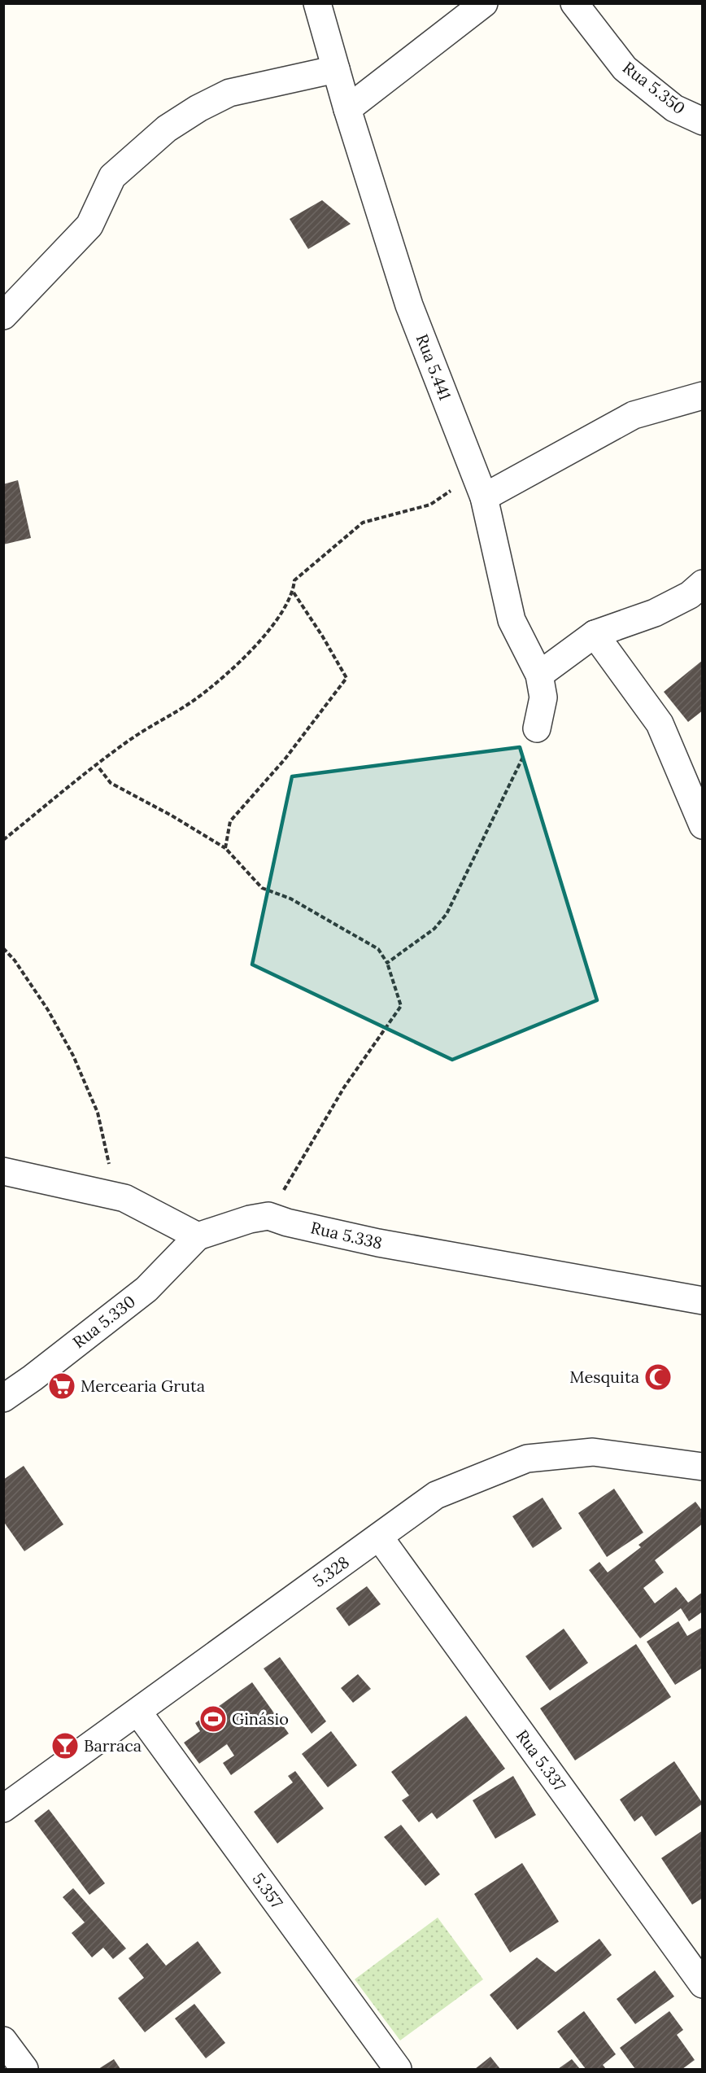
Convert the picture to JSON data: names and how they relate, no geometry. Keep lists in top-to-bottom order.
{
  "streets": {
    "street": [
      "Rua 5.350",
      "Rua 5.441",
      "Rua 5.338",
      "Rua 5.330",
      "5.328",
      "Rua 5.337",
      "5.357"
    ]
  },
  "crossings": [
    ["5.328", "Rua 5.337"],
    ["5.328", "5.357"]
  ],
  "places": {
    "mosque": ["Mesquita"],
    "supermarket": ["Mercearia Gruta"],
    "sports": ["Ginásio"],
    "bar": ["Barraca"]
  }
}
